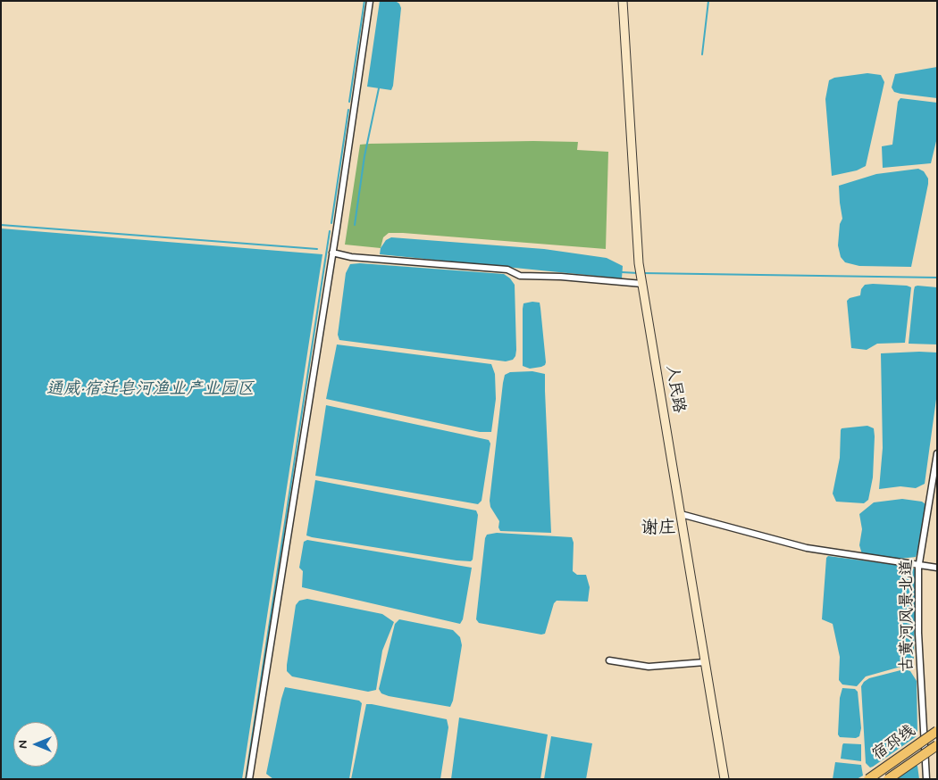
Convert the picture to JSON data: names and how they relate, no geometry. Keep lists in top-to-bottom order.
{
  "streets": {
    "main road": ["宿邳线"],
    "street": ["人民路", "古黄河风景北道"]
  },
  "districts": ["谢庄"],
  "water": ["通威·宿迁皂河渔业产业园区"],
  "north": "left"
}
